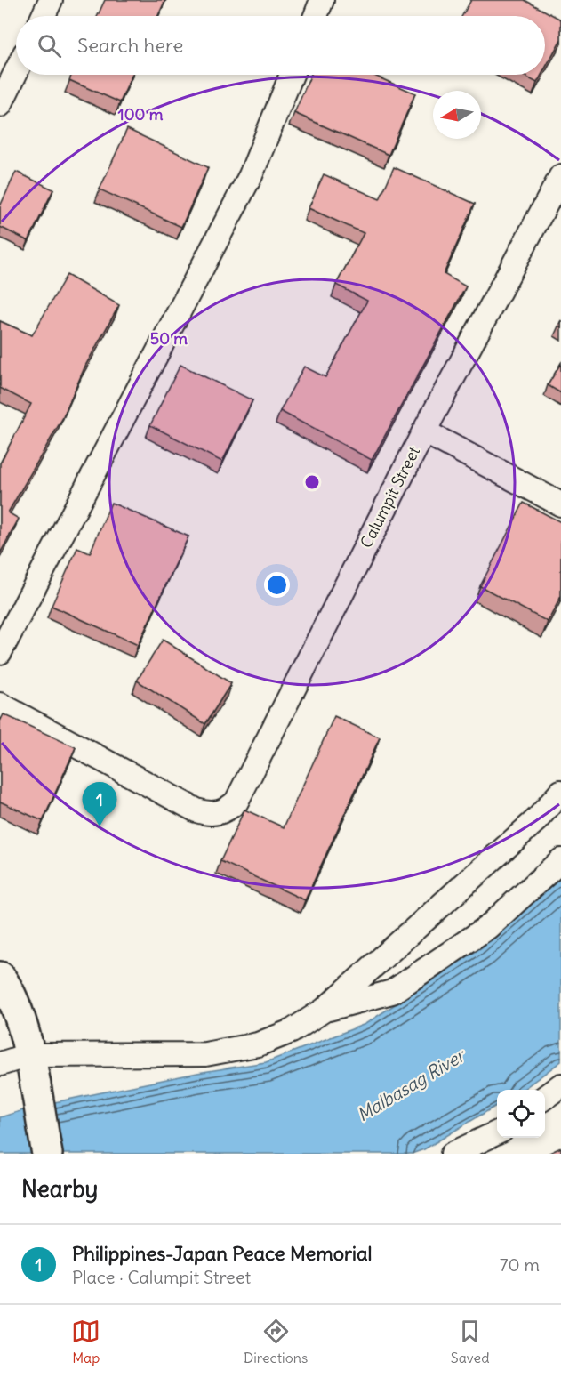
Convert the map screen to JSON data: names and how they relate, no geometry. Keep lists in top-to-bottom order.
{
  "streets": {
    "street": ["Calumpit Street"]
  },
  "water": ["Malbasag River"],
  "north": "left",
  "page": {
    "search": "Search here",
    "pins": "1",
    "heading": "Nearby",
    "list": [
      {
        "mark": "1",
        "name": "Philippines-Japan Peace Memorial",
        "note": "Place · Calumpit Street",
        "value": "70 m"
      }
    ],
    "nav": ["Map", "Directions", "Saved"]
  },
  "rings": ["100 m", "50 m"]
}
